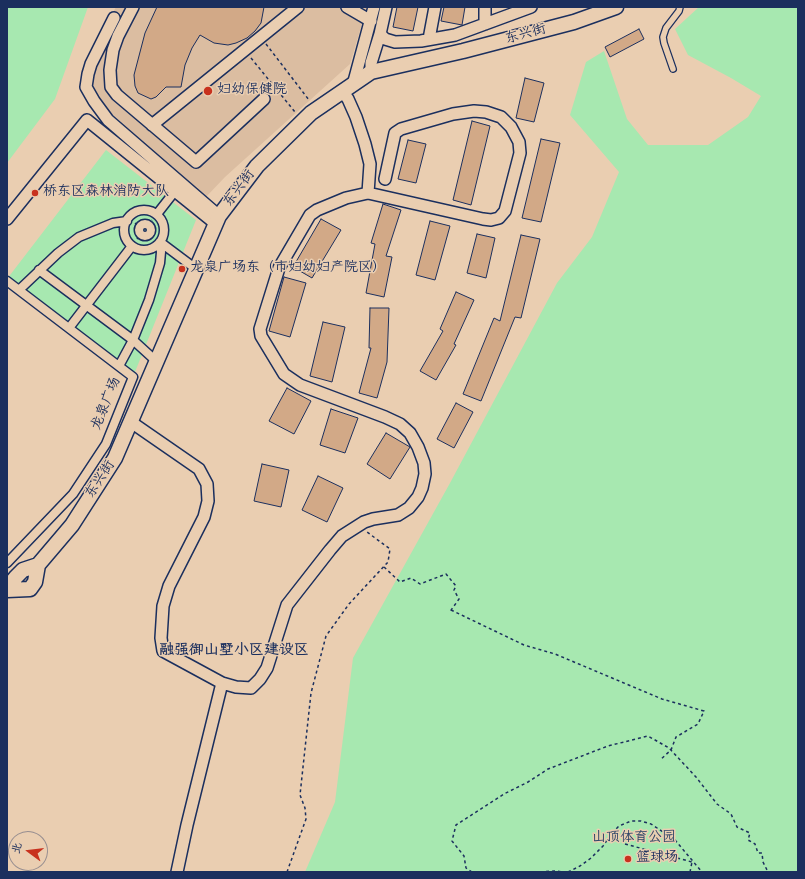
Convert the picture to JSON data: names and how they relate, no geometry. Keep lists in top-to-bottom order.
{
  "streets": {
    "street": ["东兴街", "龙泉广场"]
  },
  "districts": ["融强御山墅小区建设区"],
  "parks": ["山顶体育公园"],
  "places": [
    "妇幼保健院",
    "桥东区森林消防大队",
    "龙泉广场东（市妇幼妇产院区）",
    "篮球场"
  ],
  "north": "left"
}
